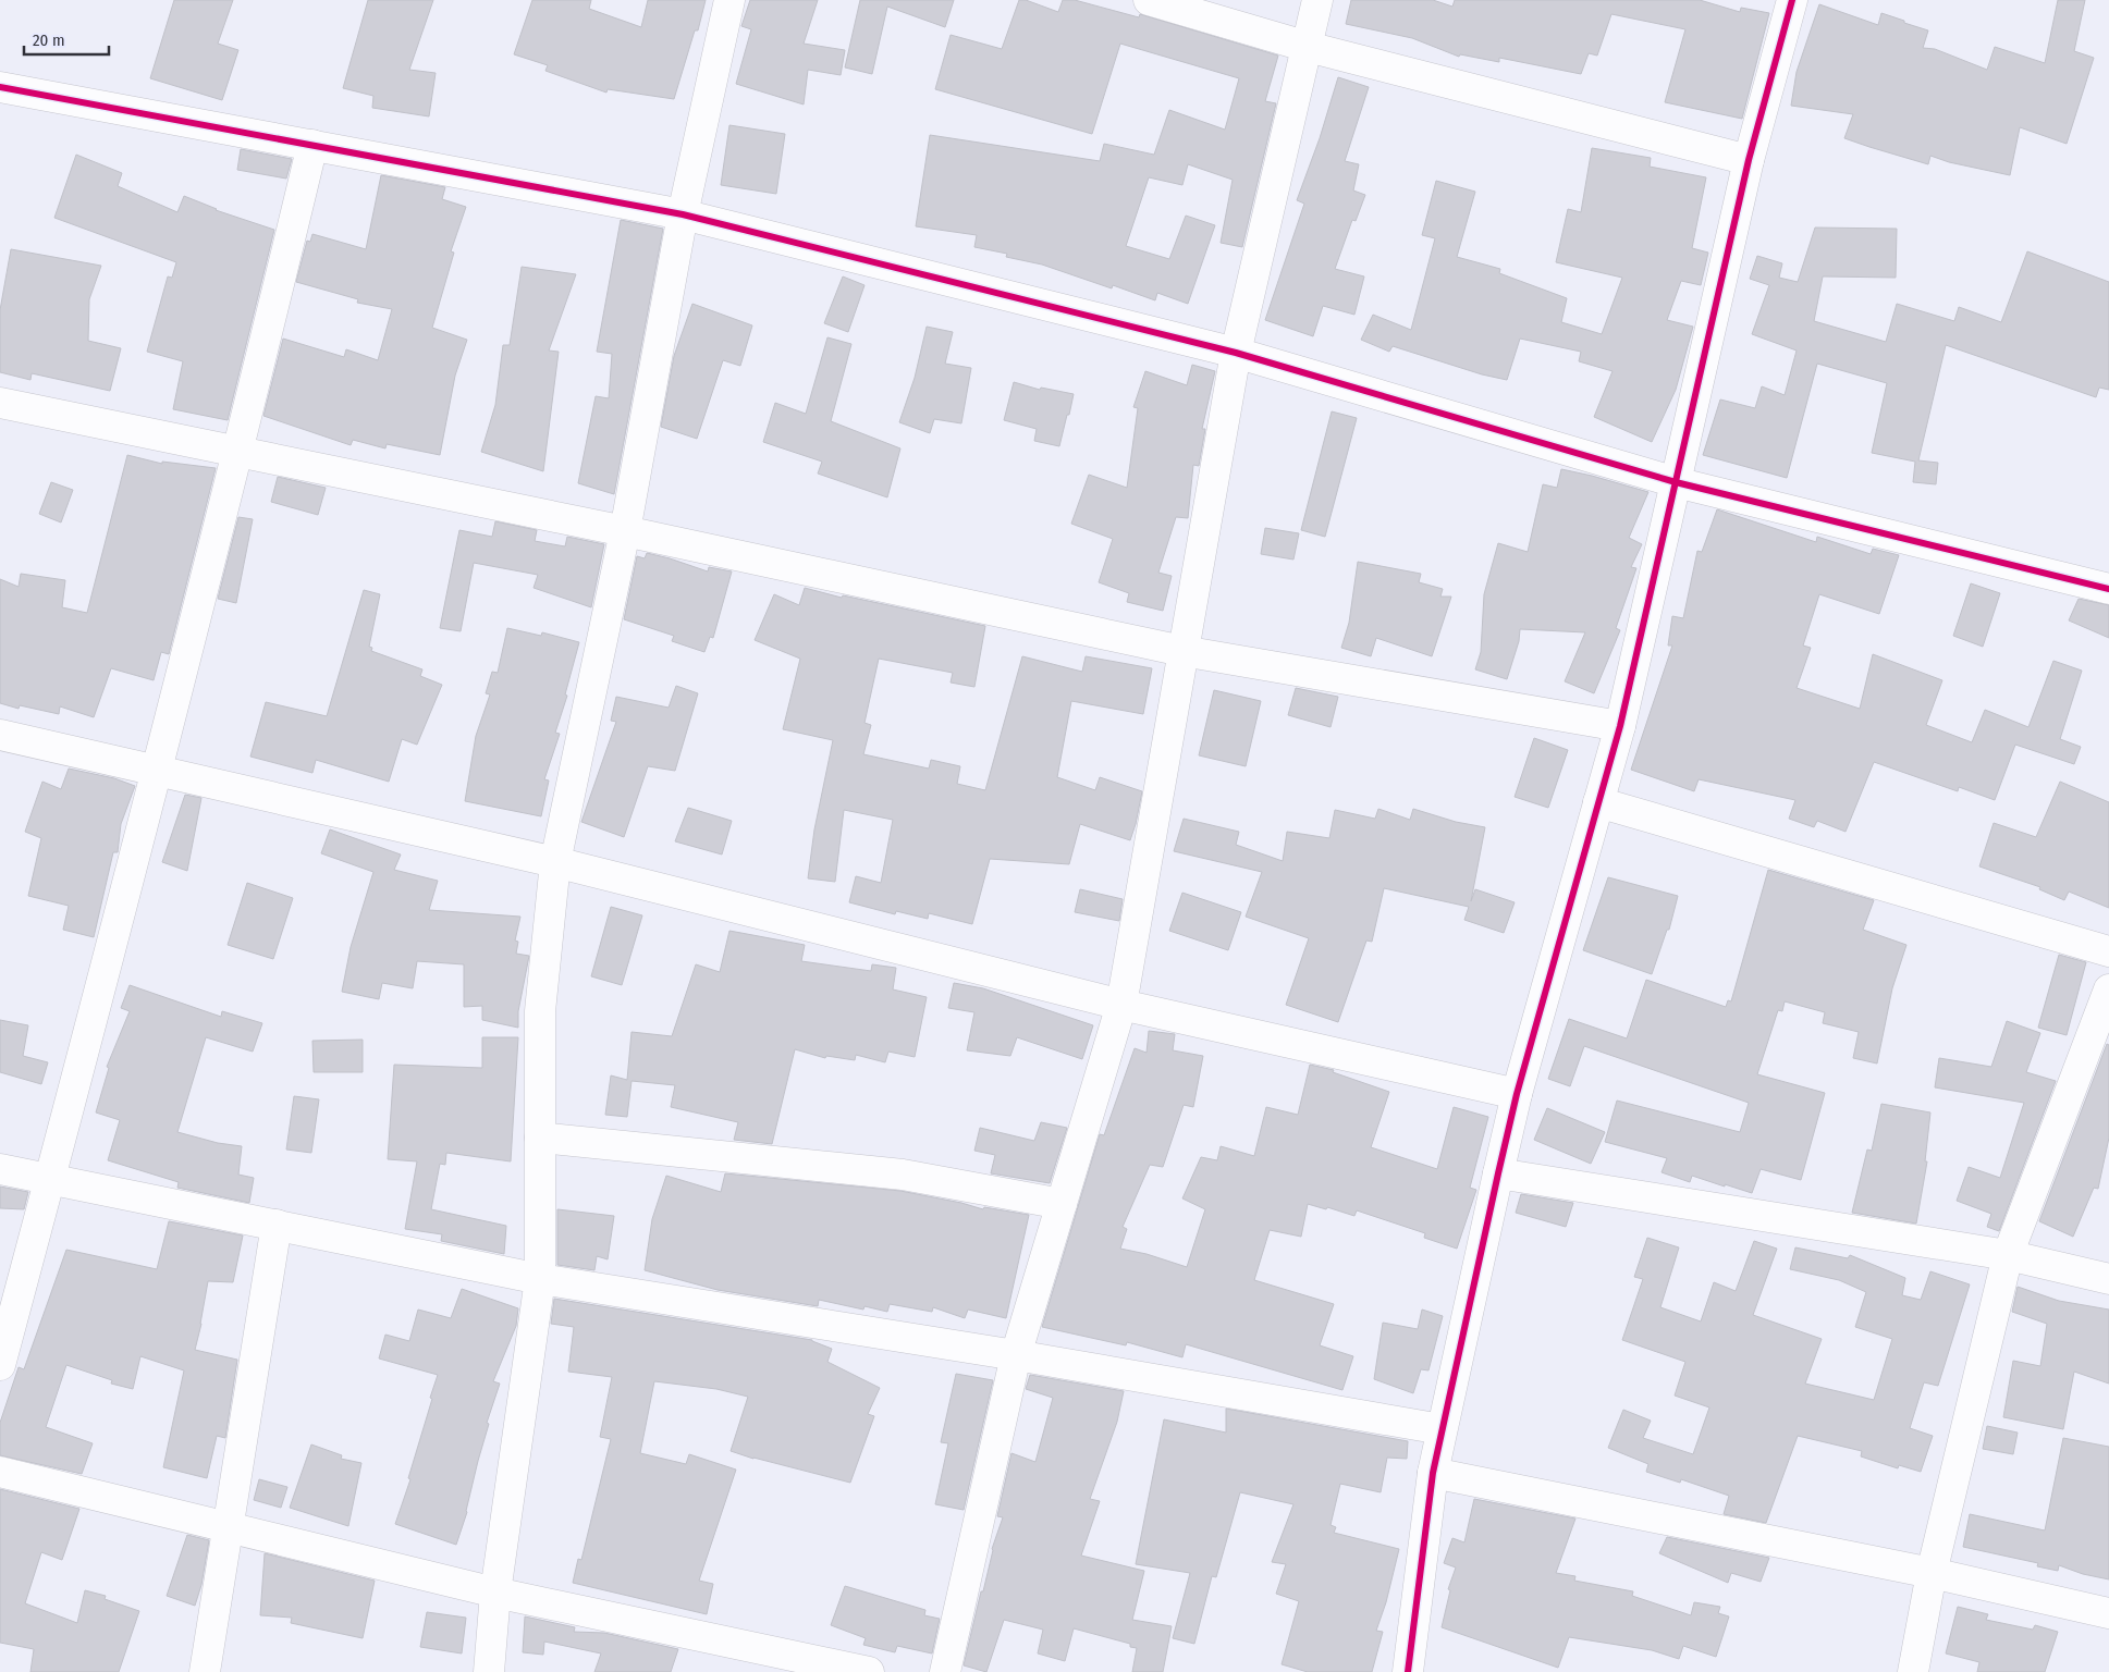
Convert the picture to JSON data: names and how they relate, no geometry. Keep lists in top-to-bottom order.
{
  "scale_bar": "20 m"
}
